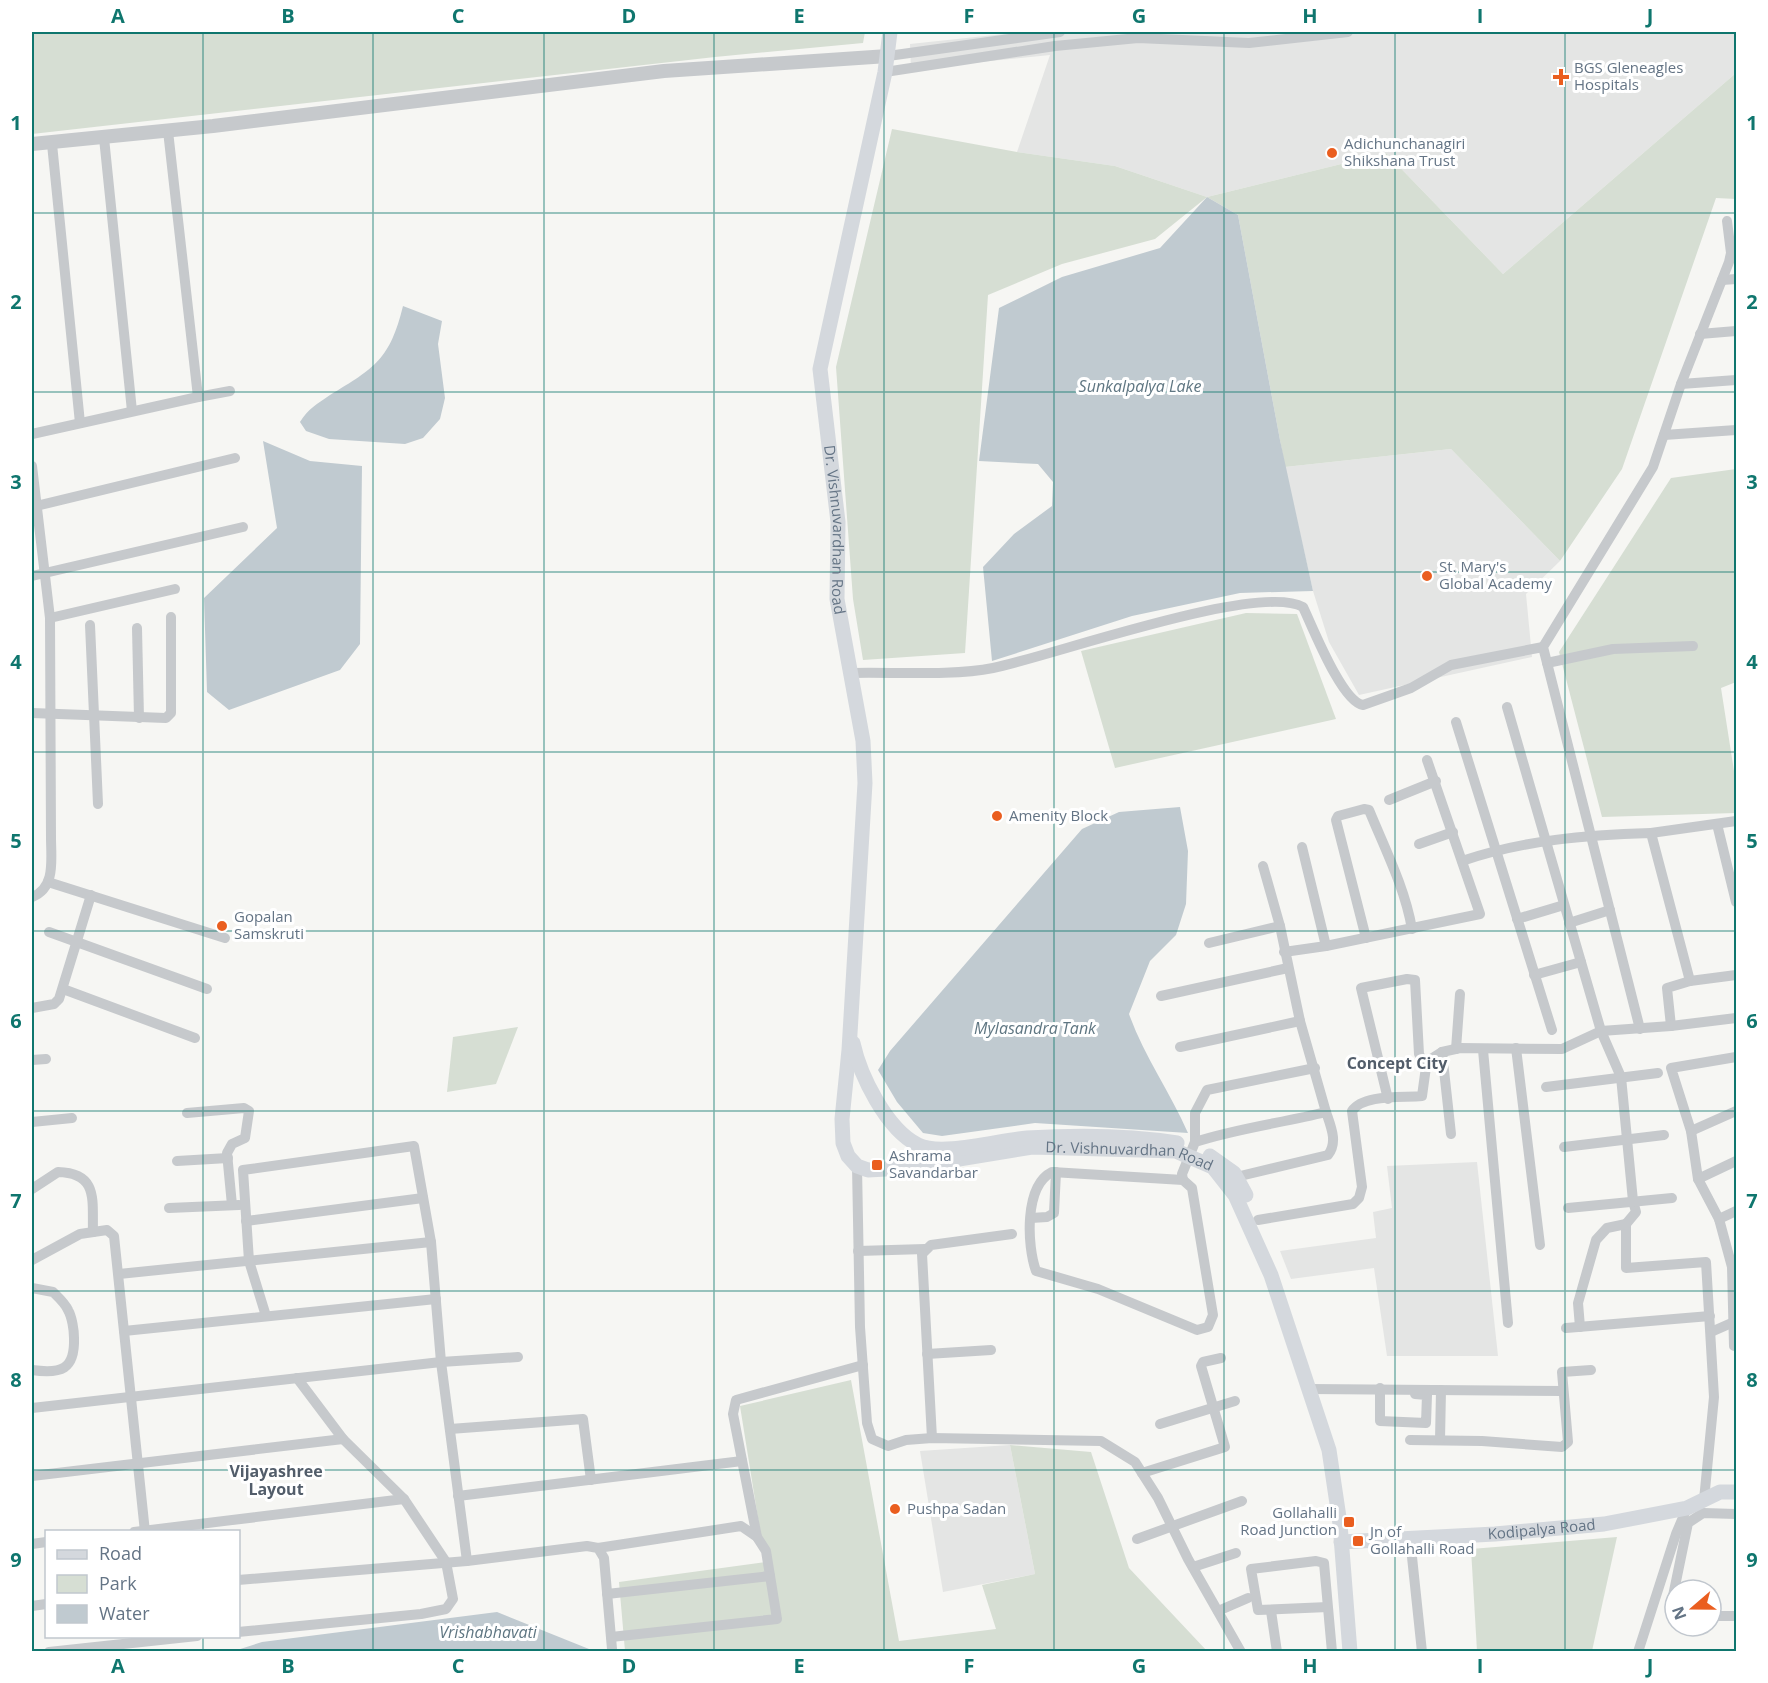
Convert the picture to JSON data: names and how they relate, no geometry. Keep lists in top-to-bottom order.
{
  "streets": {
    "main road": ["Dr. Vishnuvardhan Road", "Kodipalya Road"]
  },
  "crossings": [
    ["Dr. Vishnuvardhan Road", "Kodipalya Road"]
  ],
  "districts": ["Concept City", "Vijayashree Layout"],
  "water": ["Sunkalpalya Lake", "Mylasandra Tank", "Vrishabhavati"],
  "places": {
    "health": ["BGS Gleneagles Hospitals"],
    "other": [
      "Adichunchanagiri Shikshana Trust",
      "St. Mary's Global Academy",
      "Amenity Block",
      "Gopalan Samskruti",
      "Pushpa Sadan"
    ],
    "transit": ["Ashrama Savandarbar", "Gollahalli Road Junction", "Jn of Gollahalli Road"]
  },
  "legend": ["Road", "Park", "Water"],
  "north": "left",
  "grid": {
    "columns": [
      "A",
      "B",
      "C",
      "D",
      "E",
      "F",
      "G",
      "H",
      "I",
      "J"
    ],
    "rows": [
      "1",
      "2",
      "3",
      "4",
      "5",
      "6",
      "7",
      "8",
      "9"
    ]
  }
}
